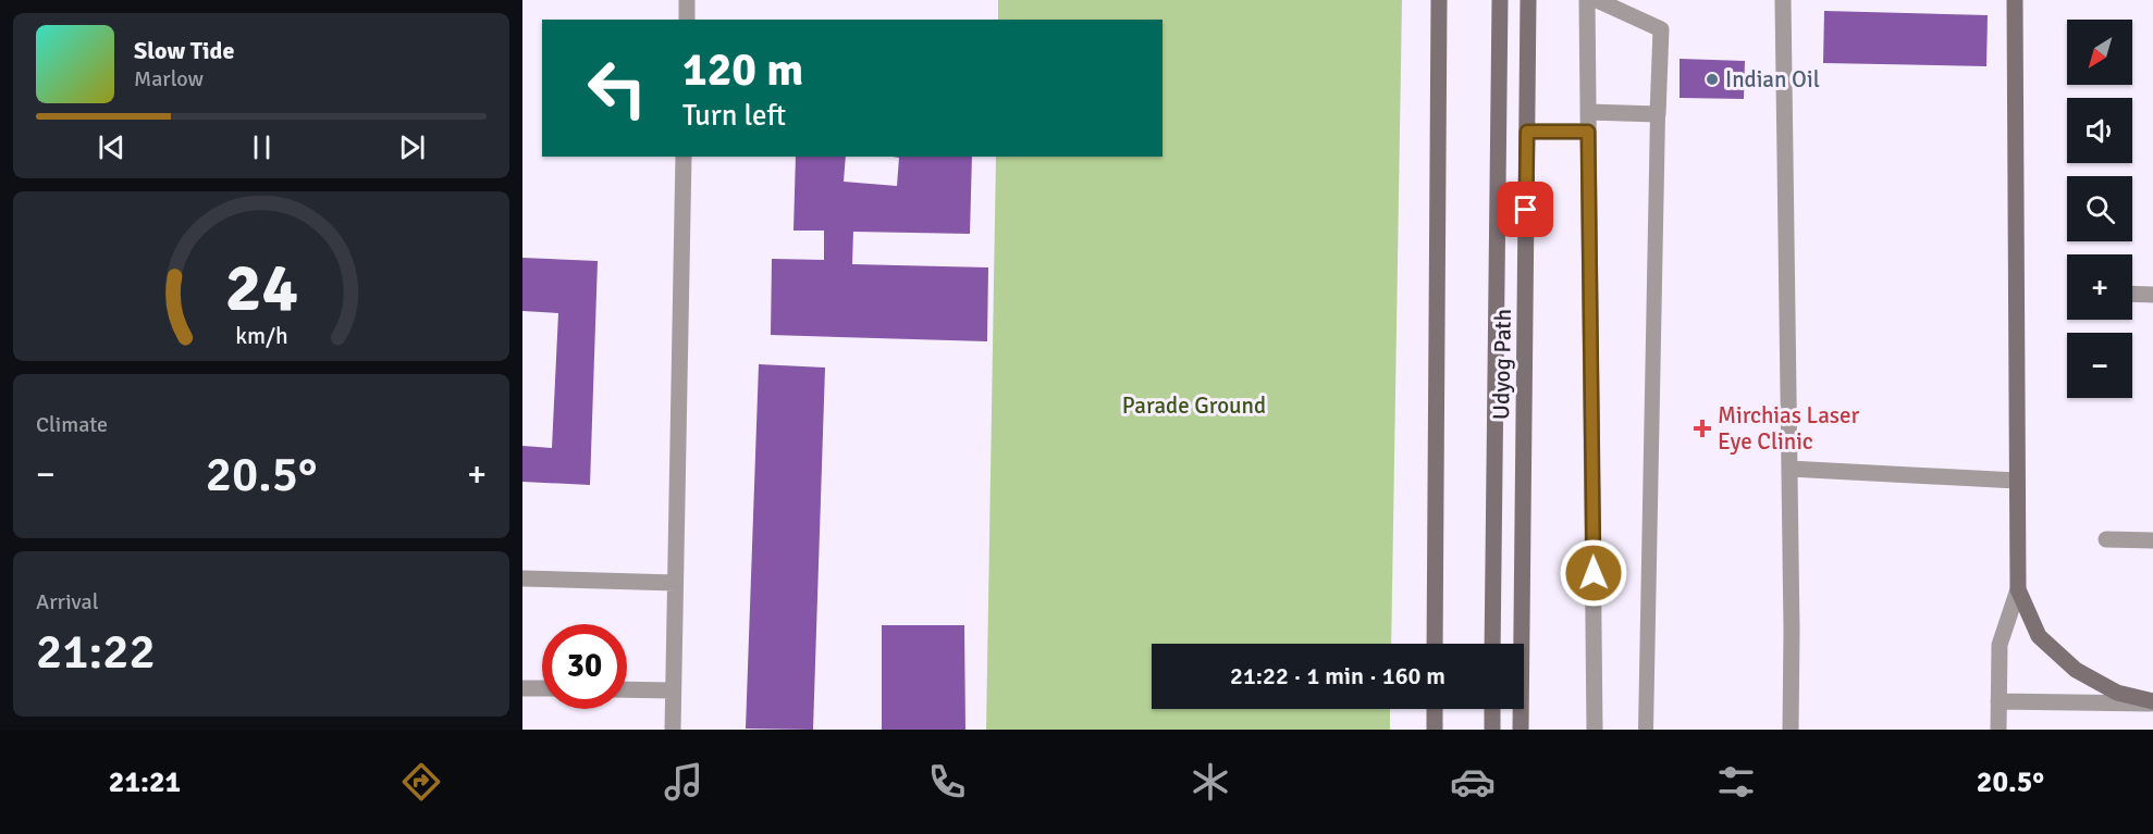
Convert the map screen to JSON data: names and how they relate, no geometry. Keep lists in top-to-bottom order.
{
  "streets": {
    "street": ["Udyog Path"]
  },
  "parks": ["Parade Ground"],
  "places": {
    "other": ["Indian Oil"],
    "health": ["Mirchias Laser Eye Clinic"]
  },
  "north": "bottom left",
  "page": {
    "map_buttons": ["+", "−"],
    "turn": ["120 m", "Turn left"],
    "song": ["Slow Tide", "Marlow"],
    "tile": [
      "Climate",
      ["Arrival", "21:22"]
    ],
    "heat": ["−", "20.5°", "+"],
    "limit": "30",
    "trip": "21:22 · 1 min · 160 m",
    "tabs": ["21:21", "20.5°"],
    "gauge": ["24", "km/h"]
  }
}
